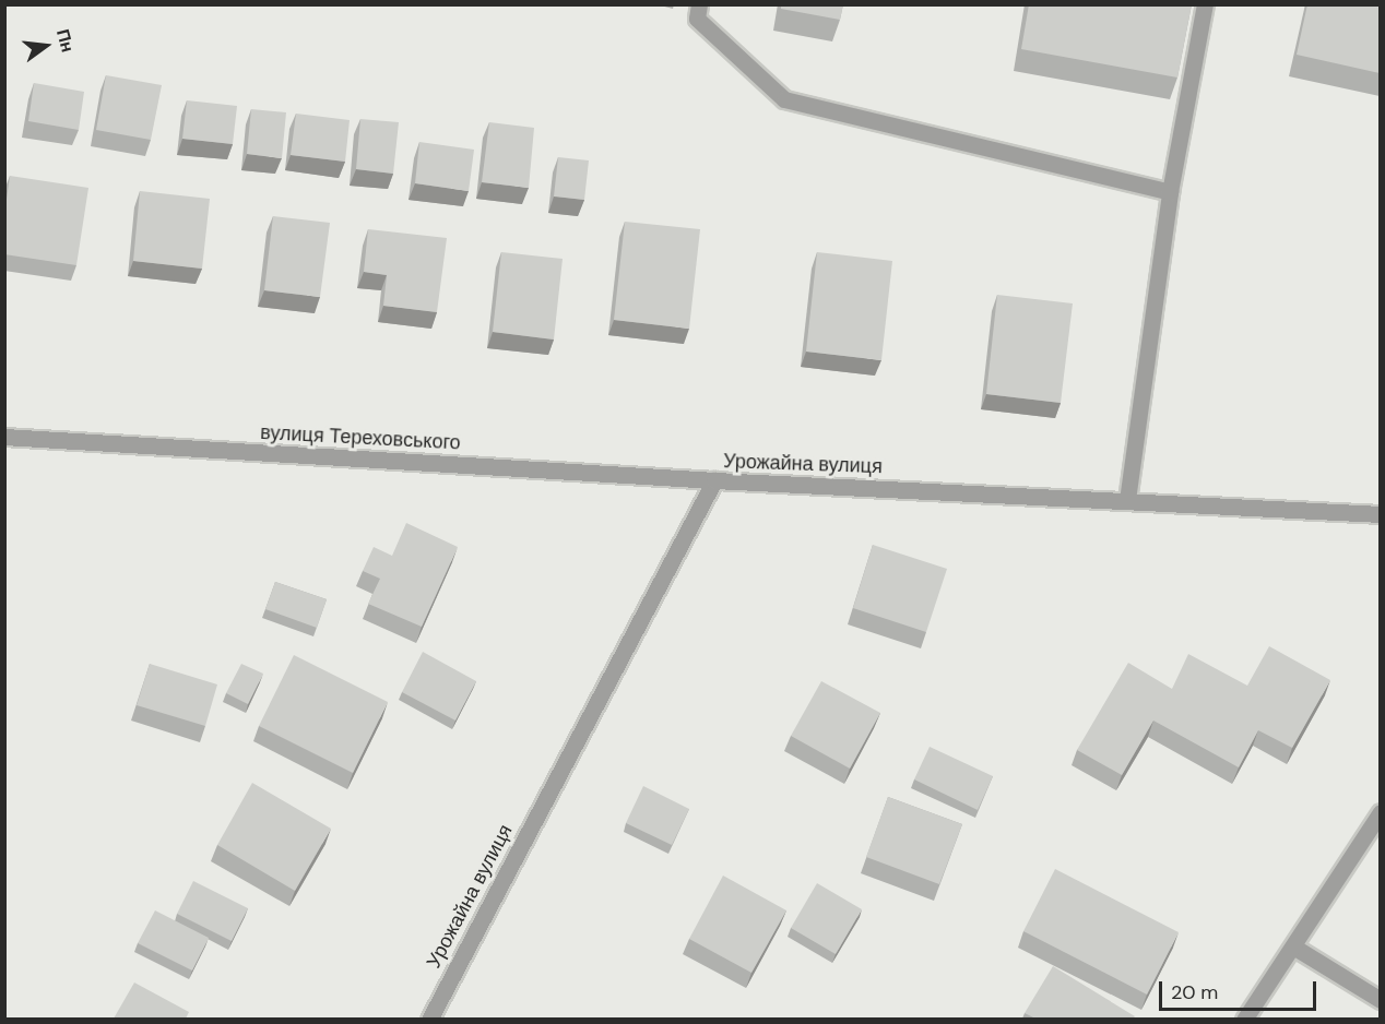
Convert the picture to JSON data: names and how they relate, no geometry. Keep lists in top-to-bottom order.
{
  "streets": {
    "street": ["вулиця Тереховського", "Урожайна вулиця"]
  },
  "crossings": [
    ["вулиця Тереховського", "Урожайна вулиця"]
  ],
  "scale_bar": "20 m",
  "north": "right"
}
